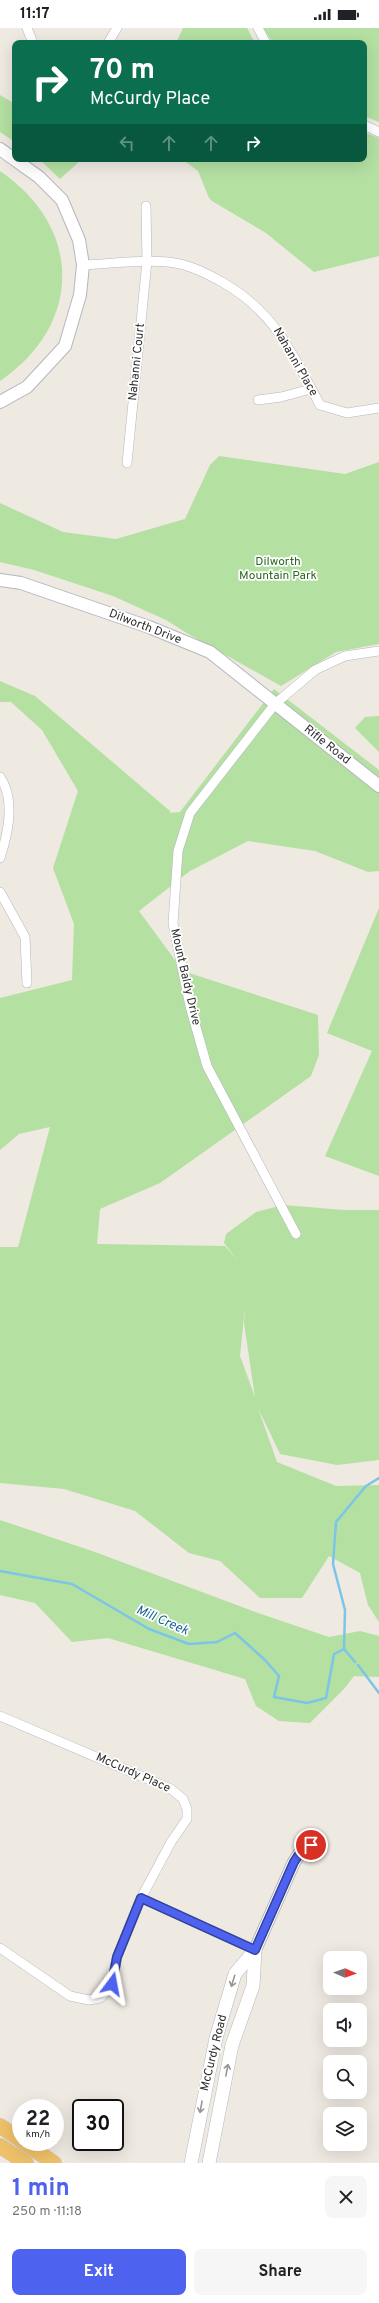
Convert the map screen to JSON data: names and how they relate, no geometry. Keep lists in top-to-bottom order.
{
  "streets": {
    "main road": ["McCurdy Road"],
    "street": [
      "Nahanni Court",
      "Nahanni Place",
      "Dilworth Drive",
      "Rifle Road",
      "Mount Baldy Drive",
      "McCurdy Place"
    ]
  },
  "crossings": [
    ["Nahanni Court", "Nahanni Place"],
    ["Dilworth Drive", "Rifle Road"],
    ["Dilworth Drive", "Mount Baldy Drive"],
    ["Rifle Road", "Mount Baldy Drive"]
  ],
  "water": ["Mill Creek"],
  "parks": ["Dilworth Mountain Park"],
  "north": "right",
  "page": {
    "status": "11:17",
    "turn": ["70 m", "McCurdy Place"],
    "speed": "22 km/h",
    "limit": "30",
    "heading": ["1 min", "250 m · 11:18"],
    "buttons": ["Exit", "Share"]
  }
}
